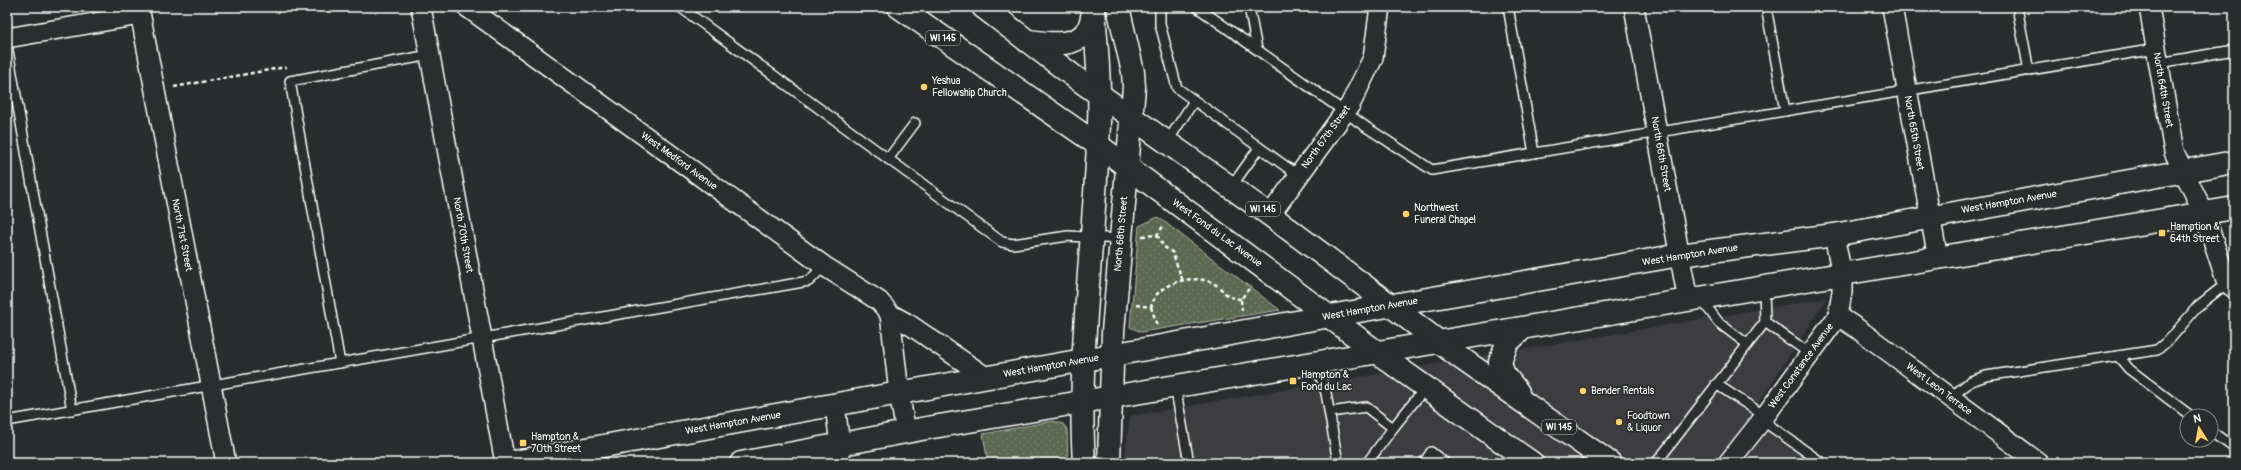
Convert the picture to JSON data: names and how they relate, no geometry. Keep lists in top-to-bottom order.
{
  "streets": {
    "main road": [
      "WI 145",
      "West Hampton Avenue",
      "West Fond du Lac Avenue",
      "North 68th Street"
    ],
    "street": [
      "North 64th Street",
      "North 65th Street",
      "North 67th Street",
      "North 66th Street",
      "West Medford Avenue",
      "North 71st Street",
      "North 70th Street",
      "West Constance Avenue",
      "West Leon Terrace"
    ]
  },
  "crossings": [
    ["WI 145", "North 67th Street"],
    ["WI 145", "West Hampton Avenue"],
    ["WI 145", "North 68th Street"],
    ["North 64th Street", "West Hampton Avenue"],
    ["North 65th Street", "West Hampton Avenue"],
    ["North 66th Street", "West Hampton Avenue"],
    ["West Medford Avenue", "West Hampton Avenue"],
    ["West Hampton Avenue", "West Fond du Lac Avenue"],
    ["West Hampton Avenue", "North 68th Street"],
    ["West Hampton Avenue", "West Constance Avenue"],
    ["West Fond du Lac Avenue", "North 68th Street"],
    ["West Constance Avenue", "West Leon Terrace"]
  ],
  "places": {
    "other": [
      "Yeshua Fellowship Church",
      "Northwest Funeral Chapel",
      "Bender Rentals",
      "Foodtown & Liquor"
    ],
    "transit": ["Hamption & 64th Street", "Hampton & Fond du Lac", "Hampton & 70th Street"]
  },
  "north": "top"
}
